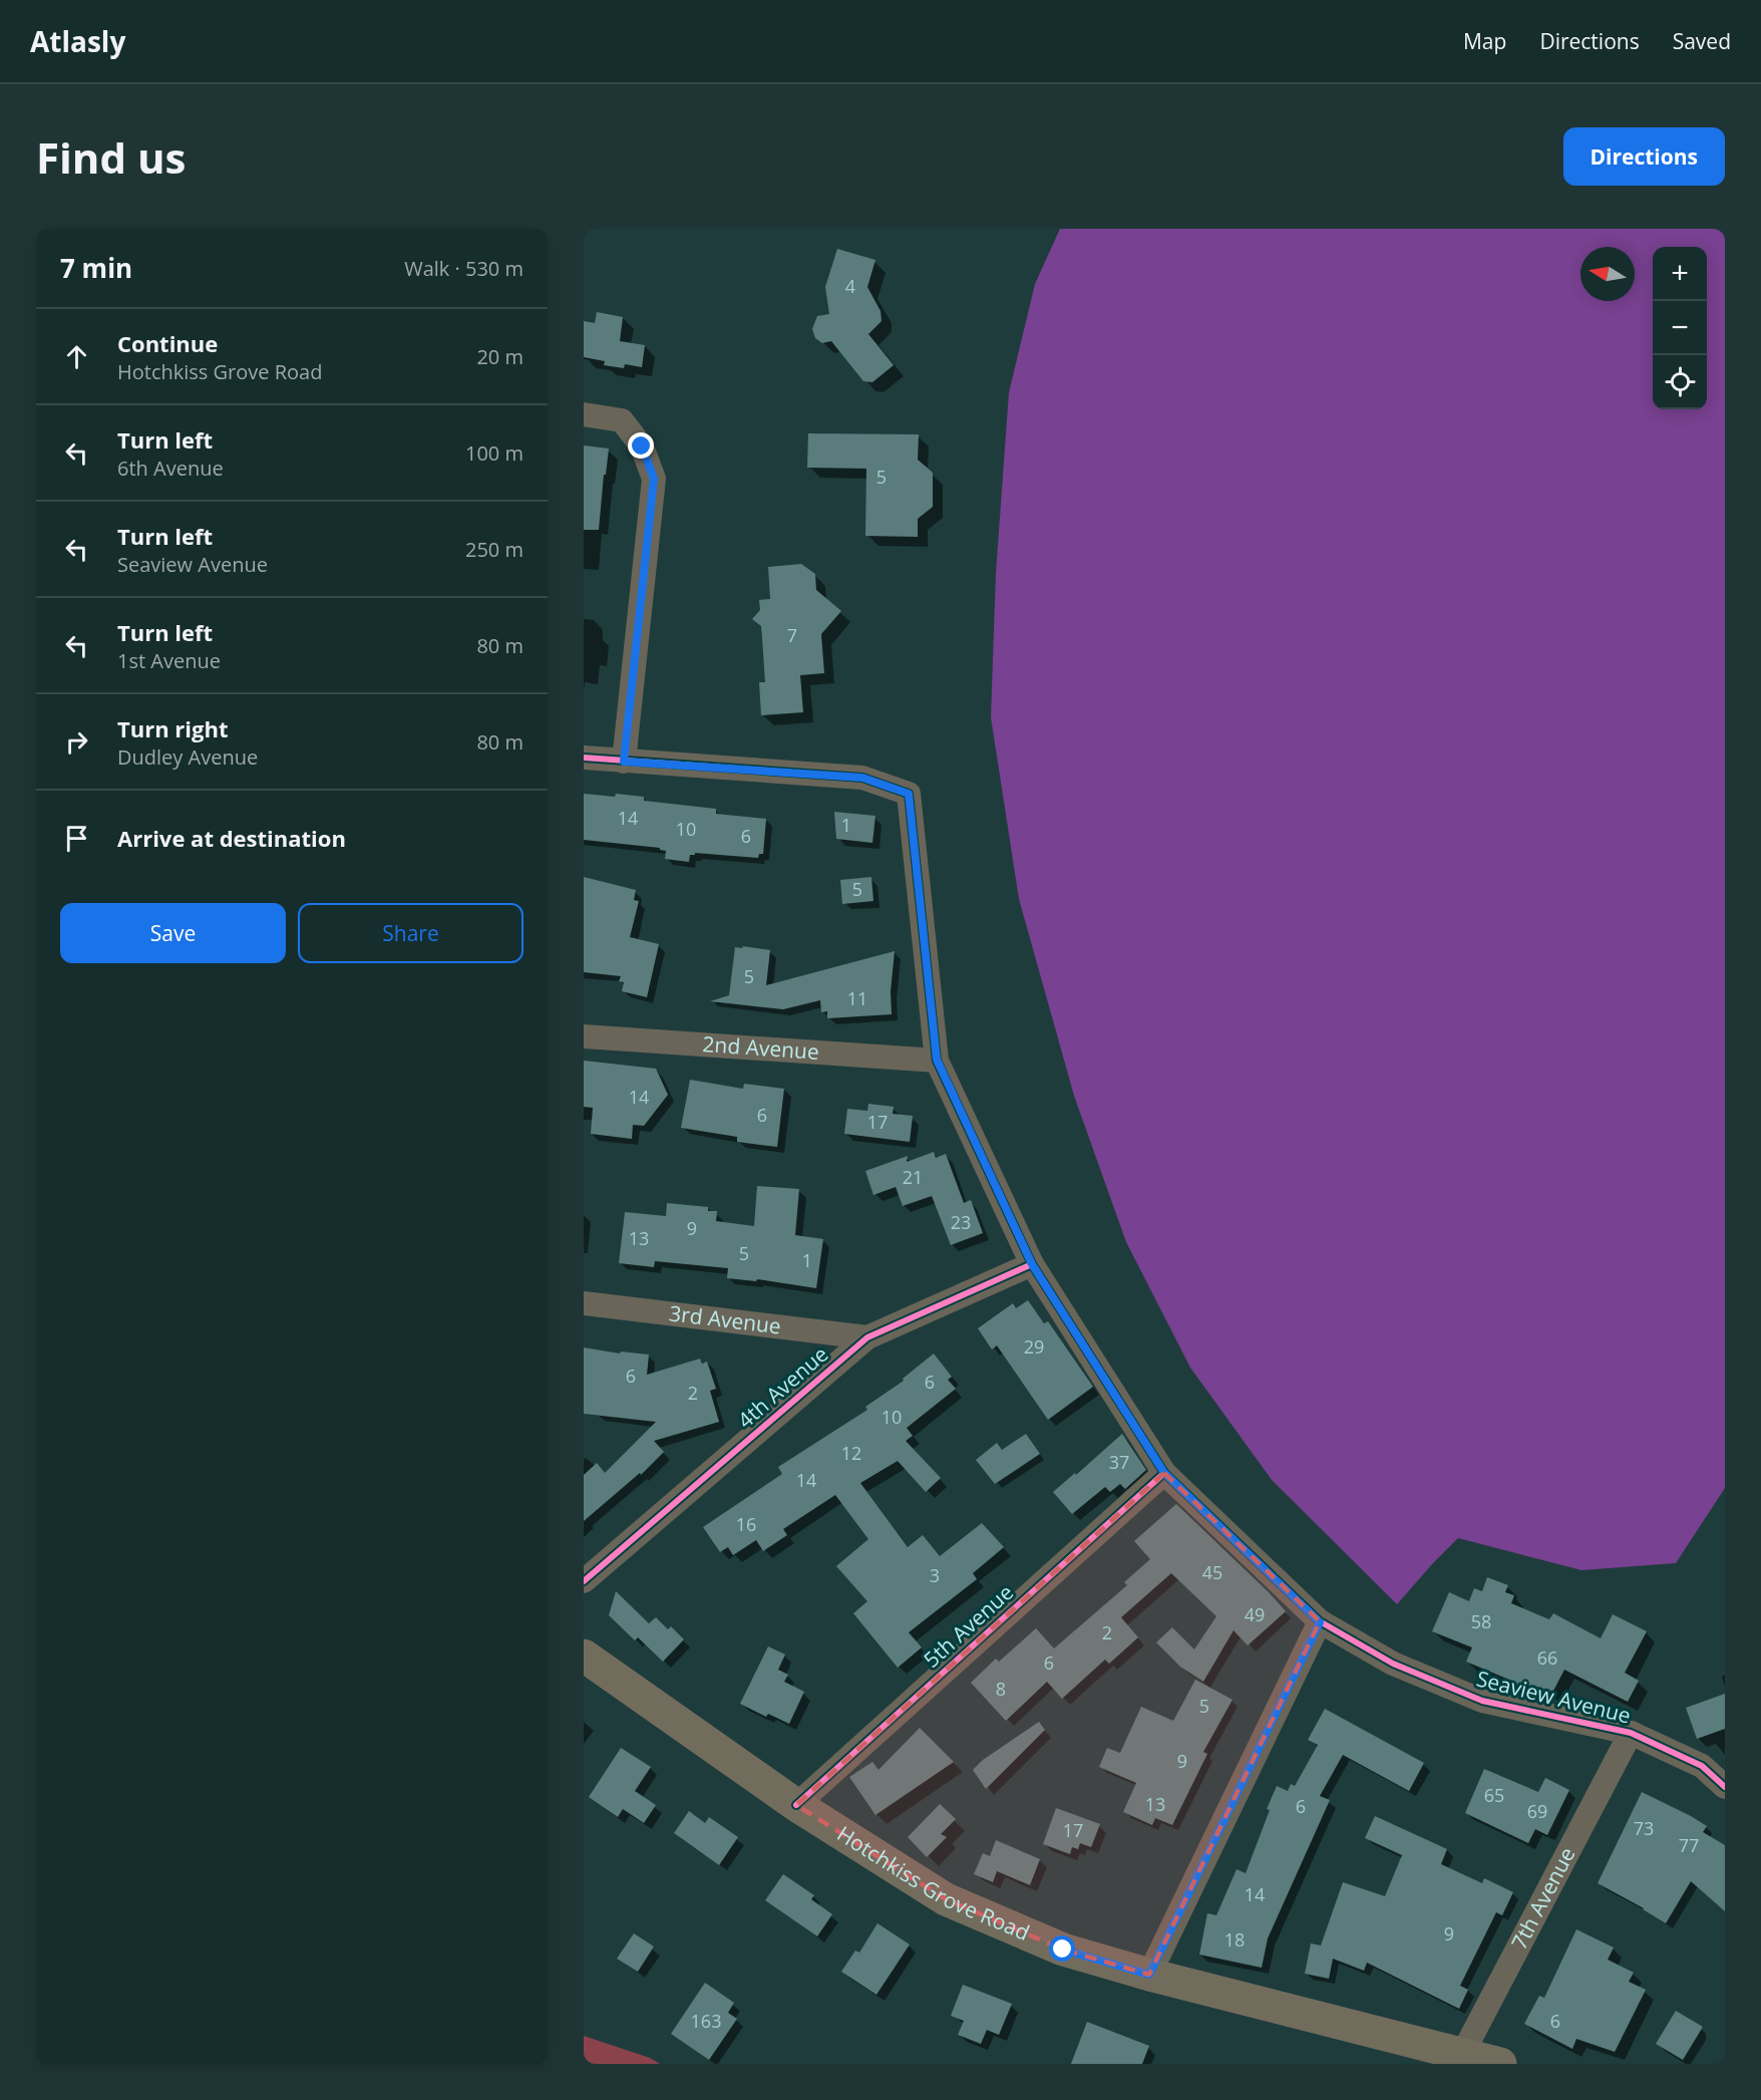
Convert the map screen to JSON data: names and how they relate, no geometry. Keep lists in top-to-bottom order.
{
  "streets": {
    "main road": ["Hotchkiss Grove Road"],
    "street": [
      "2nd Avenue",
      "3rd Avenue",
      "4th Avenue",
      "5th Avenue",
      "Seaview Avenue",
      "7th Avenue"
    ]
  },
  "crossings": [
    ["2nd Avenue", "Seaview Avenue"],
    ["3rd Avenue", "4th Avenue"],
    ["4th Avenue", "Seaview Avenue"],
    ["5th Avenue", "Seaview Avenue"],
    ["5th Avenue", "Hotchkiss Grove Road"],
    ["Seaview Avenue", "7th Avenue"],
    ["Hotchkiss Grove Road", "7th Avenue"]
  ],
  "house_numbers": [
    "4",
    "5",
    "7",
    "14",
    "1",
    "10",
    "6",
    "5",
    "5",
    "11",
    "14",
    "6",
    "17",
    "21",
    "23",
    "9",
    "13",
    "5",
    "1",
    "29",
    "6",
    "6",
    "2",
    "10",
    "12",
    "37",
    "14",
    "16",
    "45",
    "3",
    "49",
    "58",
    "2",
    "66",
    "6",
    "8",
    "5",
    "9",
    "65",
    "13",
    "6",
    "69",
    "73",
    "17",
    "77",
    "14",
    "9",
    "18",
    "163",
    "6"
  ],
  "north": "left",
  "page": {
    "header": "Atlasly",
    "nav": ["Map", "Directions", "Saved"],
    "buttons": [
      "Directions",
      ["Save", "Share"]
    ],
    "title": "Find us",
    "heading": ["7 min", "Walk · 530 m"],
    "map_buttons": ["+", "−"],
    "list": [
      ["Continue", "Hotchkiss Grove Road", "20 m"],
      ["Turn left", "6th Avenue", "100 m"],
      ["Turn left", "Seaview Avenue", "250 m"],
      ["Turn left", "1st Avenue", "80 m"],
      ["Turn right", "Dudley Avenue", "80 m"],
      "Arrive at destination"
    ]
  }
}
